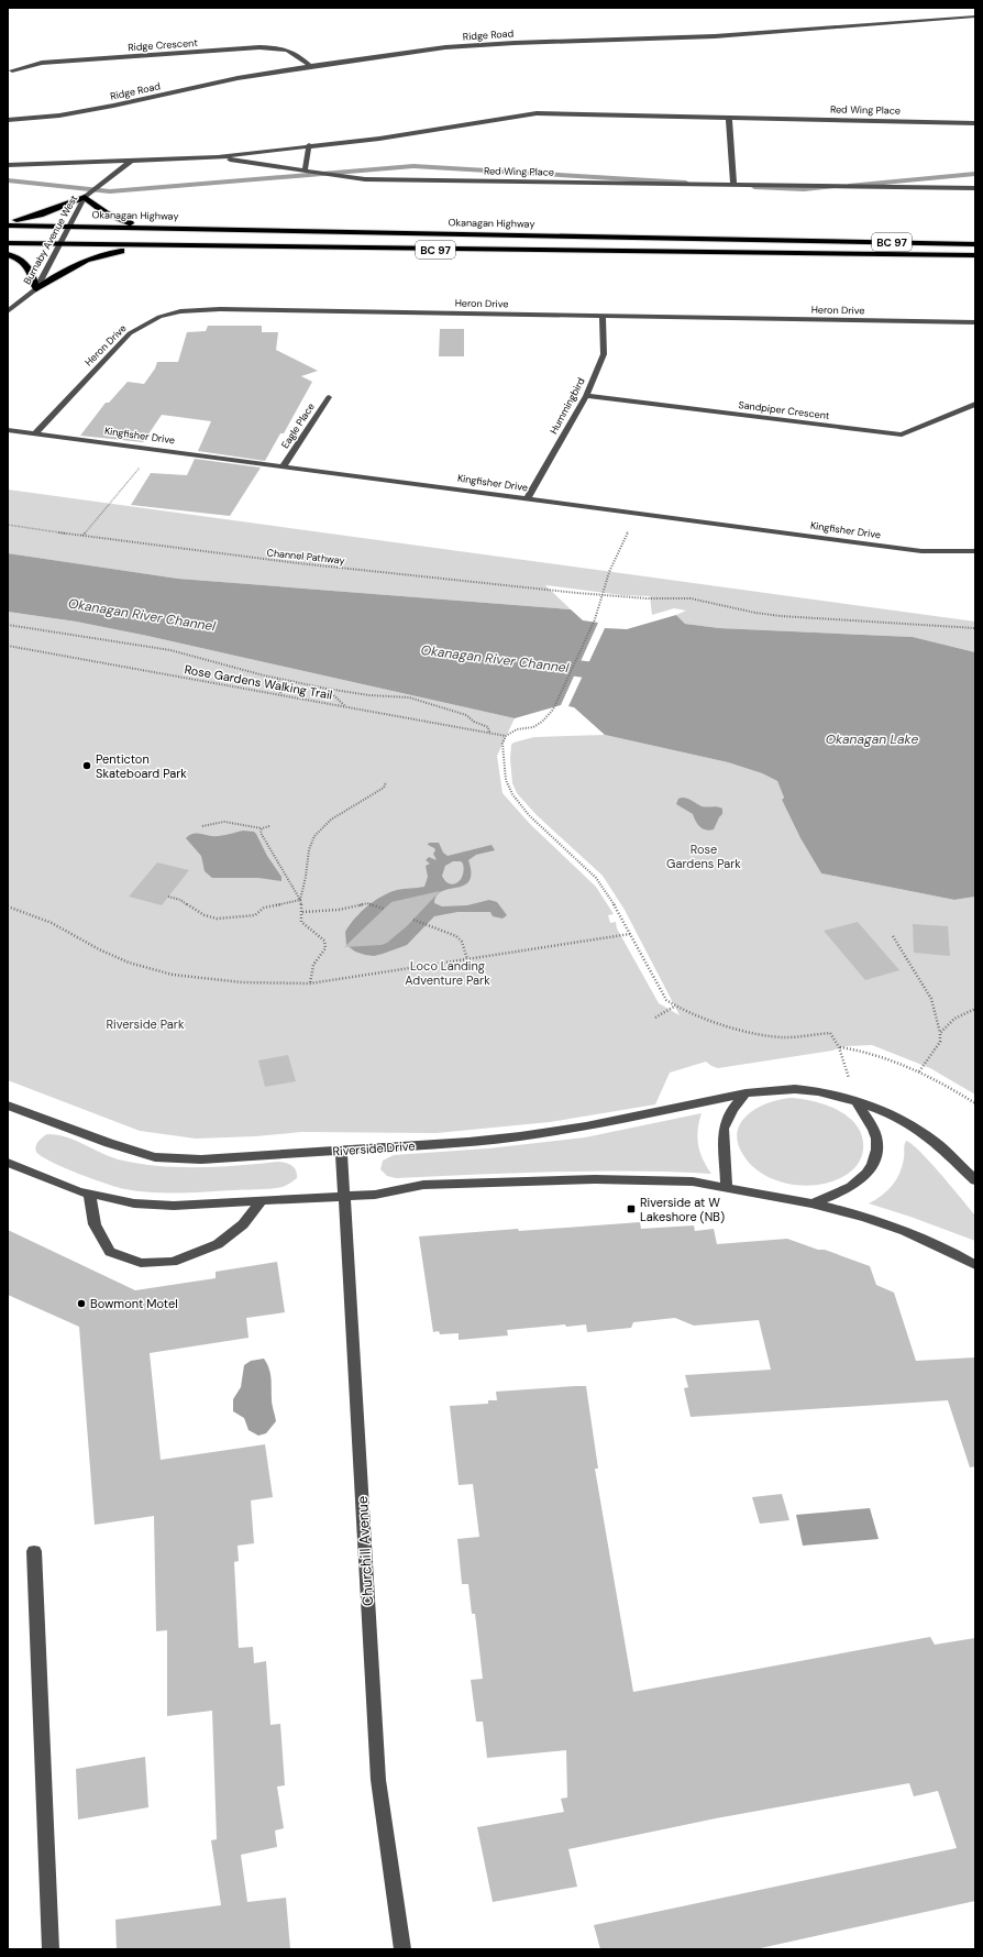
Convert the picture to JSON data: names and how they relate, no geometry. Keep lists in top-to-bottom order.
{
  "streets": {
    "highway": ["Okanagan Highway", "BC 97"],
    "street": [
      "Ridge Road",
      "Ridge Crescent",
      "Red Wing Place",
      "Burnaby Avenue West",
      "Heron Drive",
      "Hummingbird",
      "Sandpiper Crescent",
      "Eagle Place",
      "Kingfisher Drive",
      "Riverside Drive",
      "Churchill Avenue"
    ],
    "path": ["Channel Pathway", "Rose Gardens Walking Trail"]
  },
  "crossings": [
    ["Ridge Road", "Ridge Crescent"],
    ["Okanagan Highway", "Burnaby Avenue West"],
    ["Burnaby Avenue West", "BC 97"],
    ["Heron Drive", "Hummingbird"],
    ["Heron Drive", "Kingfisher Drive"],
    ["Hummingbird", "Sandpiper Crescent"],
    ["Hummingbird", "Kingfisher Drive"],
    ["Eagle Place", "Kingfisher Drive"],
    ["Riverside Drive", "Churchill Avenue"]
  ],
  "water": ["Okanagan River Channel", "Okanagan Lake"],
  "parks": ["Rose Gardens Park", "Loco Landing Adventure Park", "Riverside Park"],
  "places": {
    "other": ["Penticton Skateboard Park", "Bowmont Motel"],
    "transit": ["Riverside at W Lakeshore (NB)"]
  }
}
